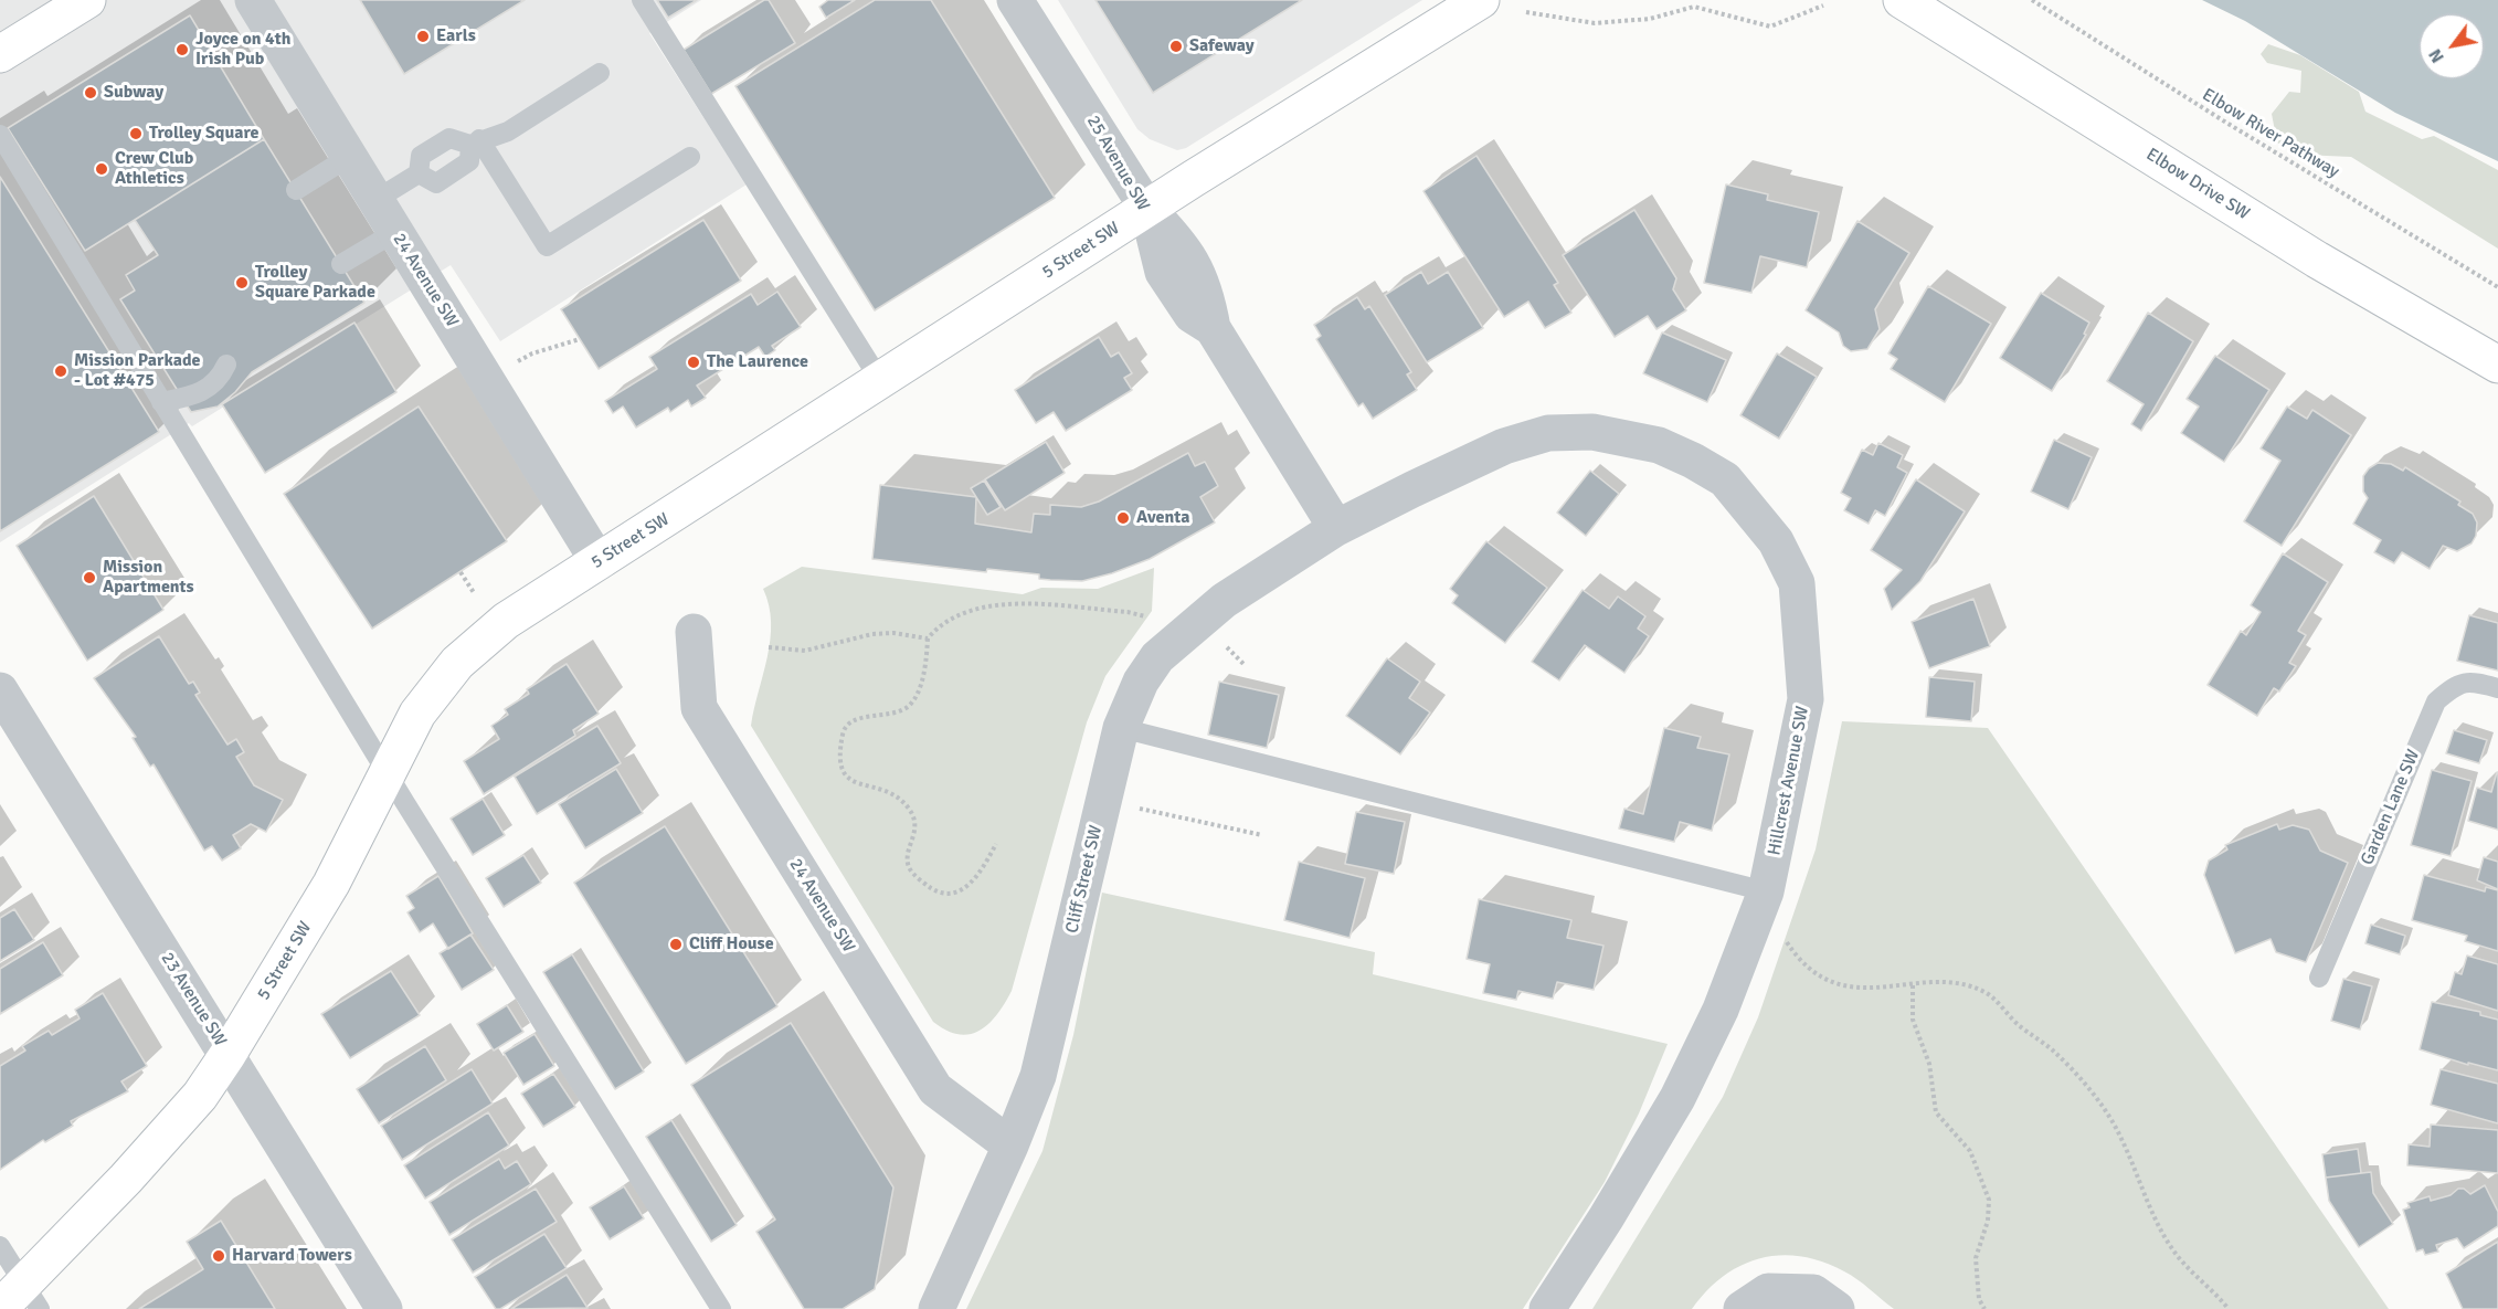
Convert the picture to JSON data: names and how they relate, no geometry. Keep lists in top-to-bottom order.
{
  "streets": {
    "street": [
      "25 Avenue SW",
      "Elbow Drive SW",
      "5 Street SW",
      "24 Avenue SW",
      "Hillcrest Avenue SW",
      "Cliff Street SW",
      "23 Avenue SW"
    ],
    "lane": ["Garden Lane SW"],
    "path": ["Elbow River Pathway"]
  },
  "crossings": [
    ["25 Avenue SW", "5 Street SW"],
    ["25 Avenue SW", "Hillcrest Avenue SW"],
    ["25 Avenue SW", "Cliff Street SW"],
    ["5 Street SW", "24 Avenue SW"],
    ["5 Street SW", "23 Avenue SW"],
    ["24 Avenue SW", "Cliff Street SW"],
    ["Hillcrest Avenue SW", "Cliff Street SW"]
  ],
  "places": [
    "Earls",
    "Safeway",
    "Joyce on 4th Irish Pub",
    "Subway",
    "Trolley Square",
    "Crew Club Athletics",
    "Trolley Square Parkade",
    "The Laurence",
    "Mission Parkade - Lot #475",
    "Aventa",
    "Mission Apartments",
    "Cliff House",
    "Harvard Towers"
  ],
  "north": "bottom left"
}
